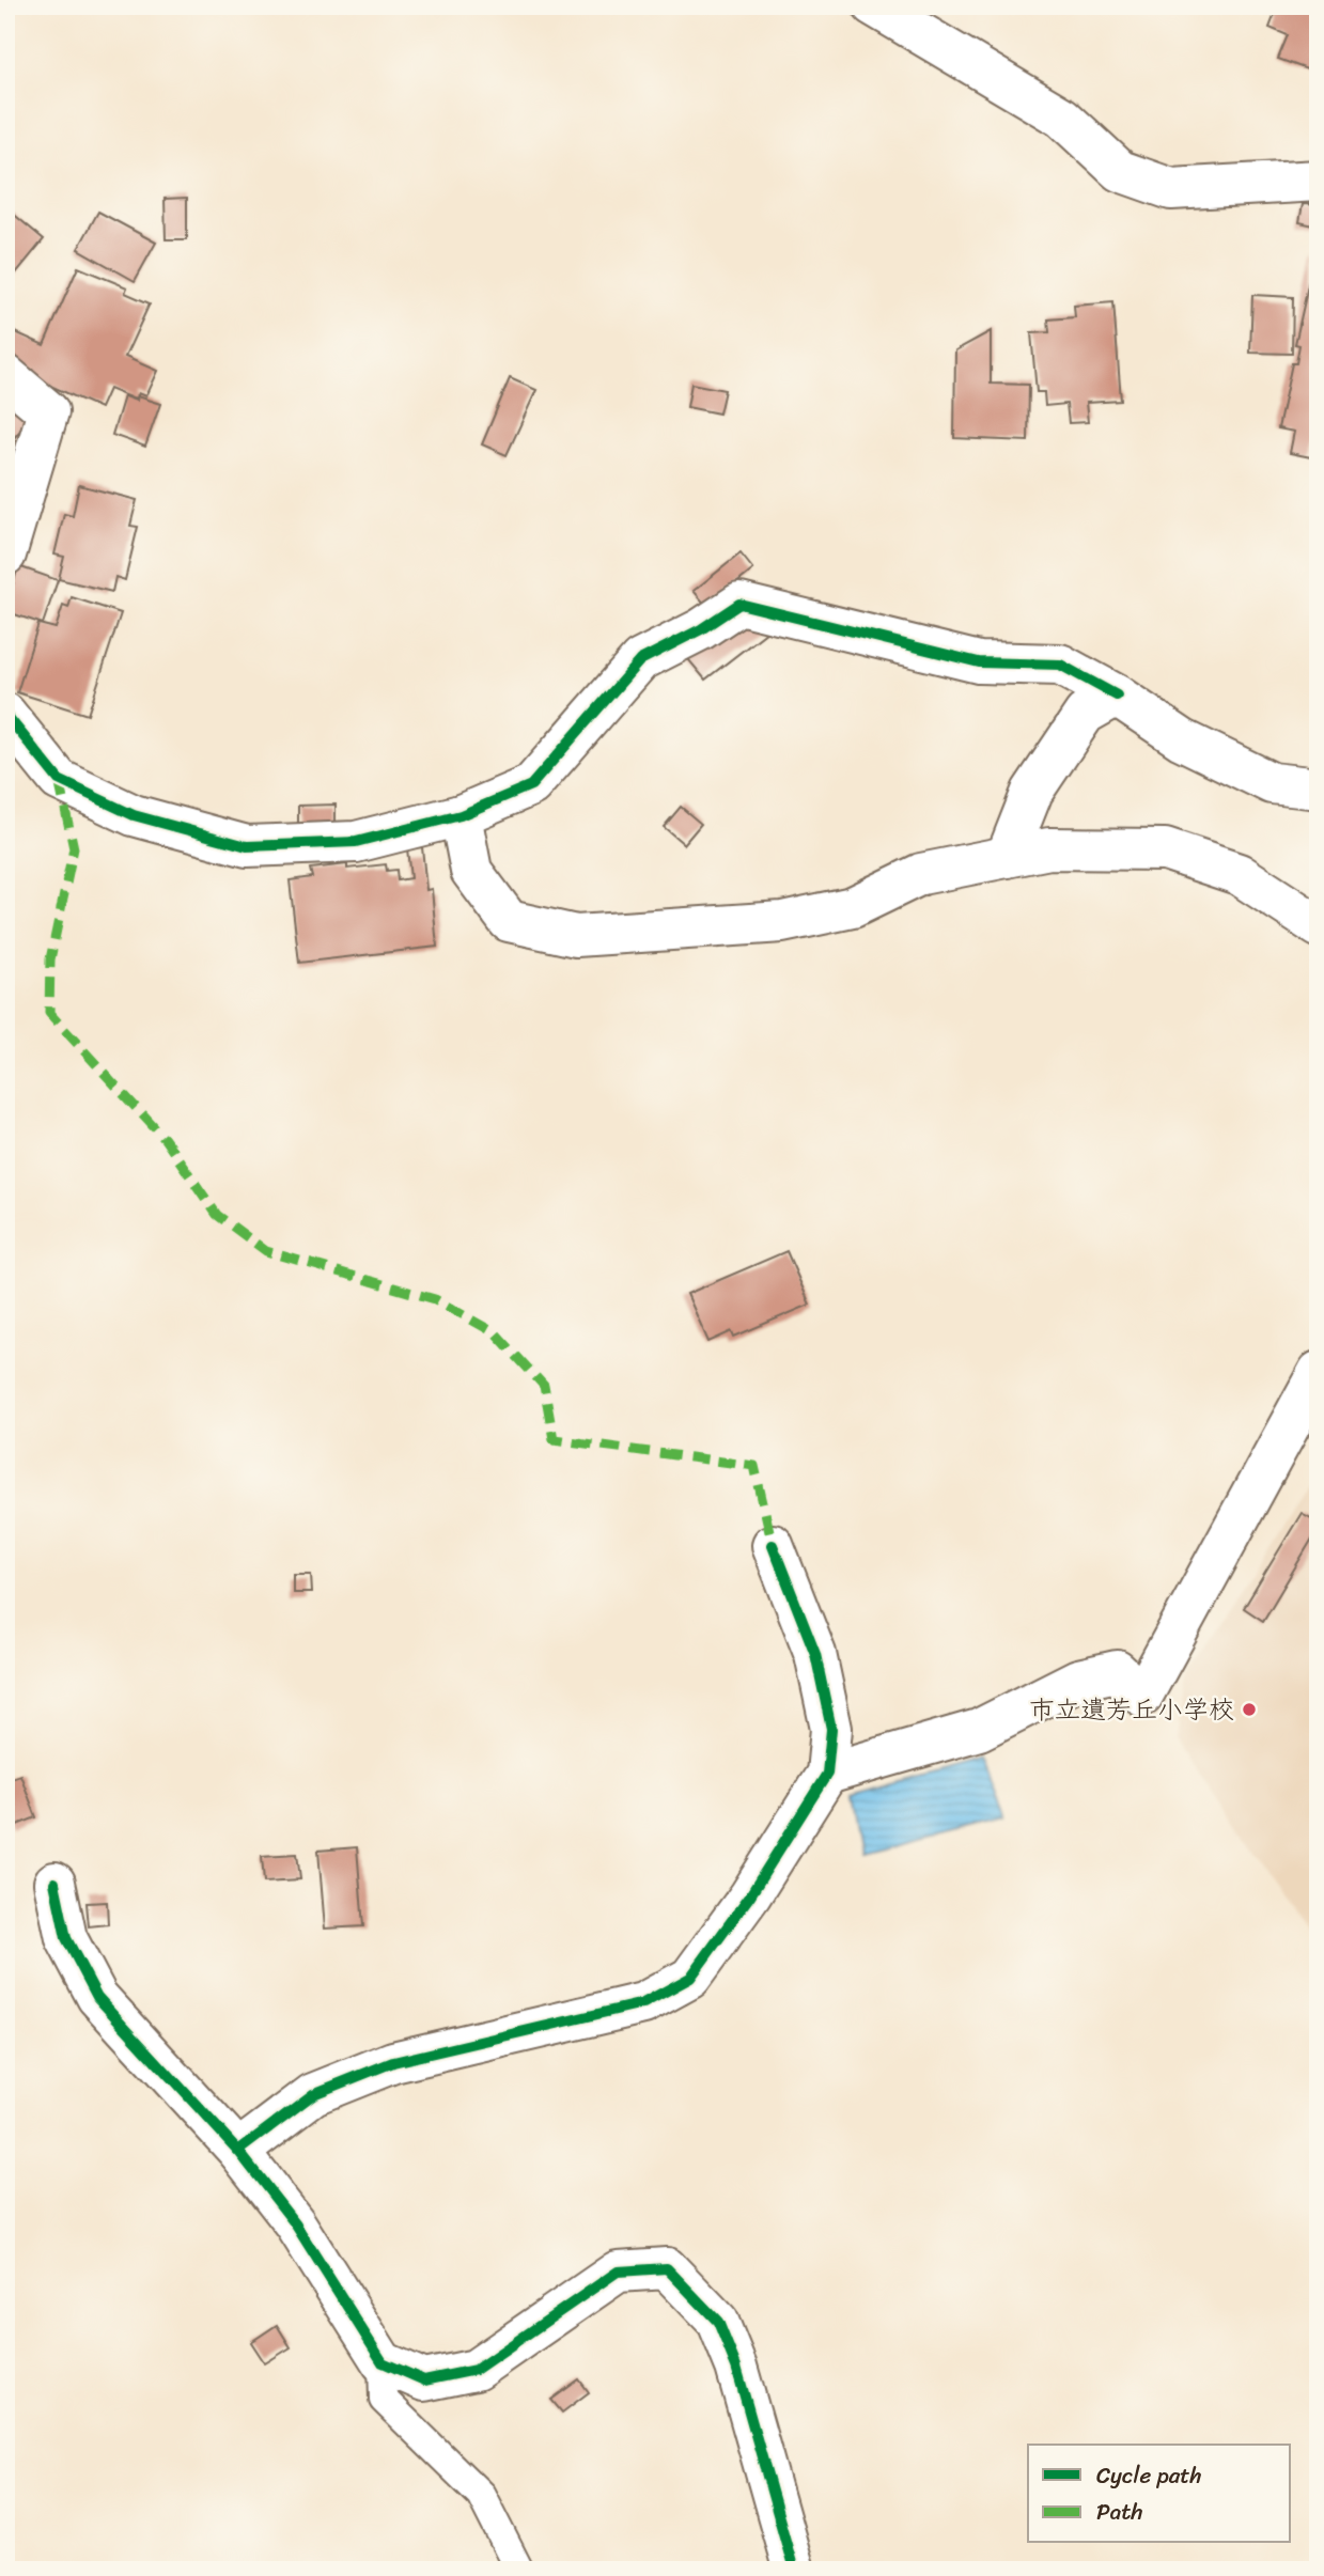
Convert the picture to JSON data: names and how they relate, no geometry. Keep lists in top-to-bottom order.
{
  "places": ["市立遺芳丘小学校"],
  "legend": ["Cycle path", "Path"]
}
